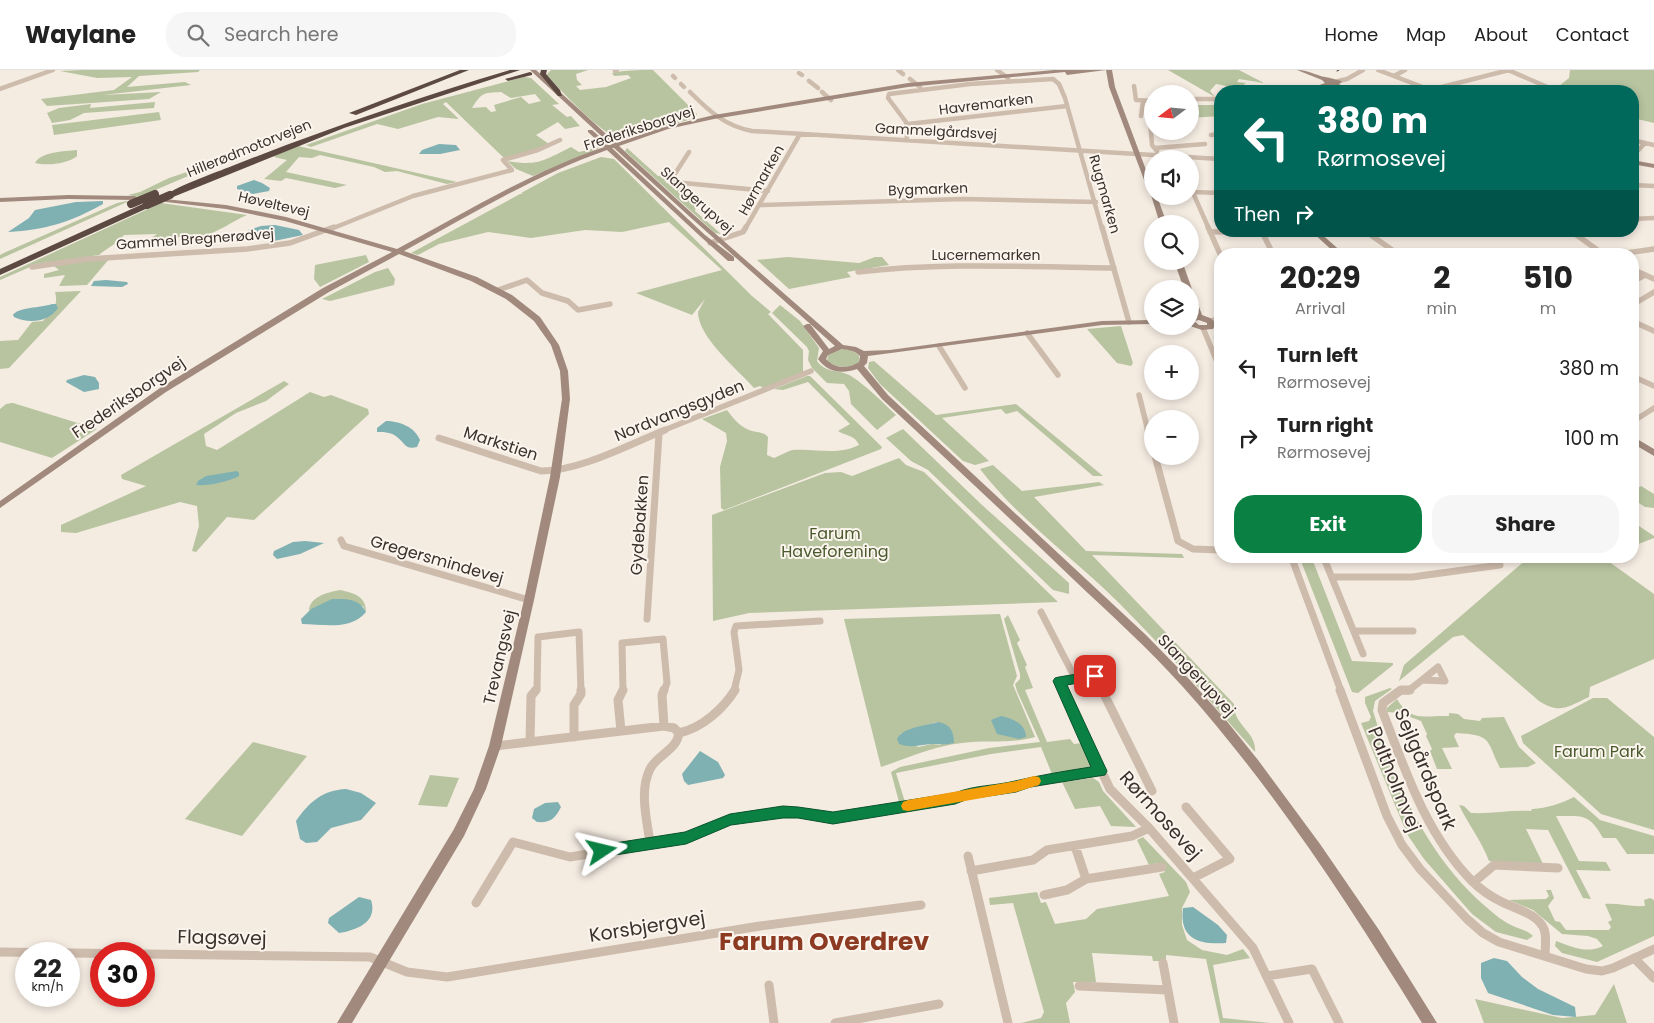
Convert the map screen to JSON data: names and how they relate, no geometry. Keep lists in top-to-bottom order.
{
  "streets": {
    "highway": ["Hillerødmotorvejen"],
    "street": [
      "Havremarken",
      "Frederiksborgvej",
      "Gammelgårdsvej",
      "Hørmarken",
      "Bygmarken",
      "Rugmarken",
      "Slangerupvej",
      "Høveltevej",
      "Gammel Bregnerødvej",
      "Lucernemarken",
      "Nordvangsgyden",
      "Markstien",
      "Gydebakken",
      "Gregersmindevej",
      "Trevangsvej",
      "Sejlgårdspark",
      "Paltholmvej",
      "Rørmosevej",
      "Korsbjergvej",
      "Flagsøvej"
    ]
  },
  "crossings": [
    ["Havremarken", "Rugmarken"],
    ["Frederiksborgvej", "Gammelgårdsvej"],
    ["Frederiksborgvej", "Slangerupvej"],
    ["Frederiksborgvej", "Høveltevej"],
    ["Frederiksborgvej", "Trevangsvej"],
    ["Gammelgårdsvej", "Hørmarken"],
    ["Gammelgårdsvej", "Rugmarken"],
    ["Hillerødmotorvejen", "Høveltevej"],
    ["Hørmarken", "Bygmarken"],
    ["Hørmarken", "Slangerupvej"],
    ["Bygmarken", "Rugmarken"],
    ["Rugmarken", "Lucernemarken"],
    ["Høveltevej", "Gammel Bregnerødvej"],
    ["Høveltevej", "Trevangsvej"],
    ["Nordvangsgyden", "Markstien"],
    ["Nordvangsgyden", "Gydebakken"],
    ["Nordvangsgyden", "Trevangsvej"],
    ["Markstien", "Trevangsvej"],
    ["Gregersmindevej", "Trevangsvej"],
    ["Trevangsvej", "Korsbjergvej"],
    ["Trevangsvej", "Flagsøvej"],
    ["Sejlgårdspark", "Paltholmvej"],
    ["Korsbjergvej", "Flagsøvej"]
  ],
  "districts": ["Farum Overdrev"],
  "parks": ["Farum Haveforening", "Farum Park"],
  "north": "left",
  "page": {
    "header": "Waylane",
    "search": "Search here",
    "nav": [
      "Home",
      "Map",
      "About",
      "Contact"
    ],
    "map_buttons": ["+", "−"],
    "turn": ["380 m", "Rørmosevej"],
    "then": "Then",
    "eta": [
      "20:29",
      "Arrival",
      "2",
      "min",
      "510",
      "m"
    ],
    "list": [
      {
        "name": "Turn left",
        "note": "Rørmosevej",
        "value": "380 m"
      },
      {
        "name": "Turn right",
        "note": "Rørmosevej",
        "value": "100 m"
      }
    ],
    "buttons": ["Exit", "Share"],
    "speed": "22 km/h",
    "limit": "30"
  }
}
